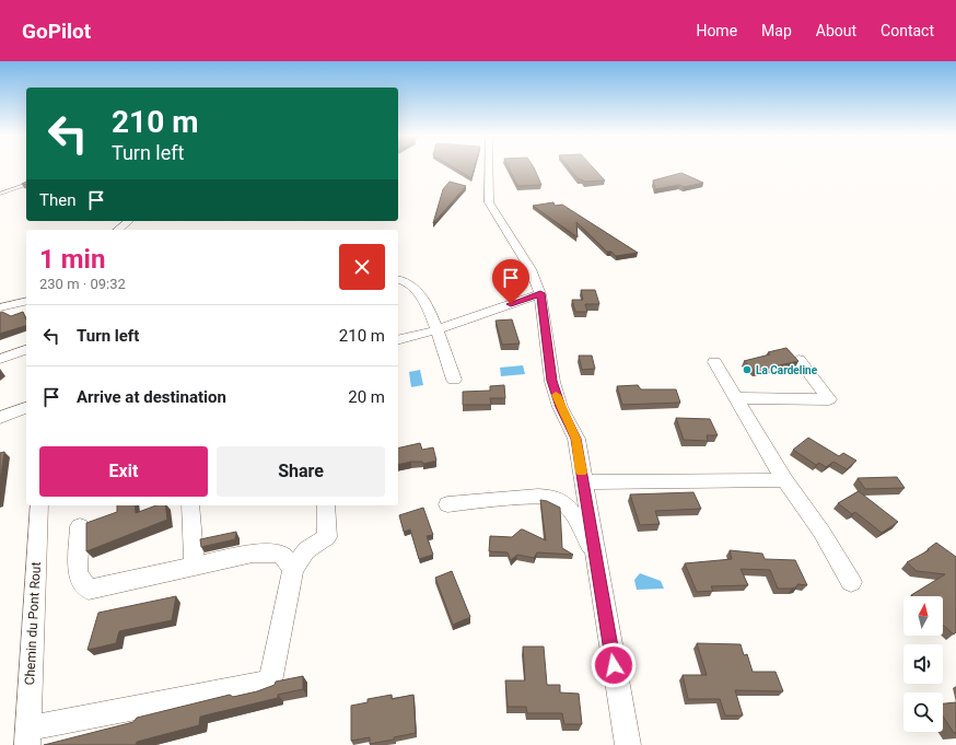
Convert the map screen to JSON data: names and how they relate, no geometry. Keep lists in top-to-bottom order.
{
  "streets": {
    "street": ["Chemin du Pont Rout"]
  },
  "places": ["La Cardeline"],
  "north": "top",
  "page": {
    "header": "GoPilot",
    "nav": [
      "Home",
      "Map",
      "About",
      "Contact"
    ],
    "turn": ["210 m", "Turn left"],
    "then": "Then",
    "heading": ["1 min", "230 m · 09:32"],
    "list": [
      {
        "name": "Turn left",
        "value": "210 m"
      },
      {
        "name": "Arrive at destination",
        "value": "20 m"
      }
    ],
    "buttons": ["Exit", "Share"]
  }
}
